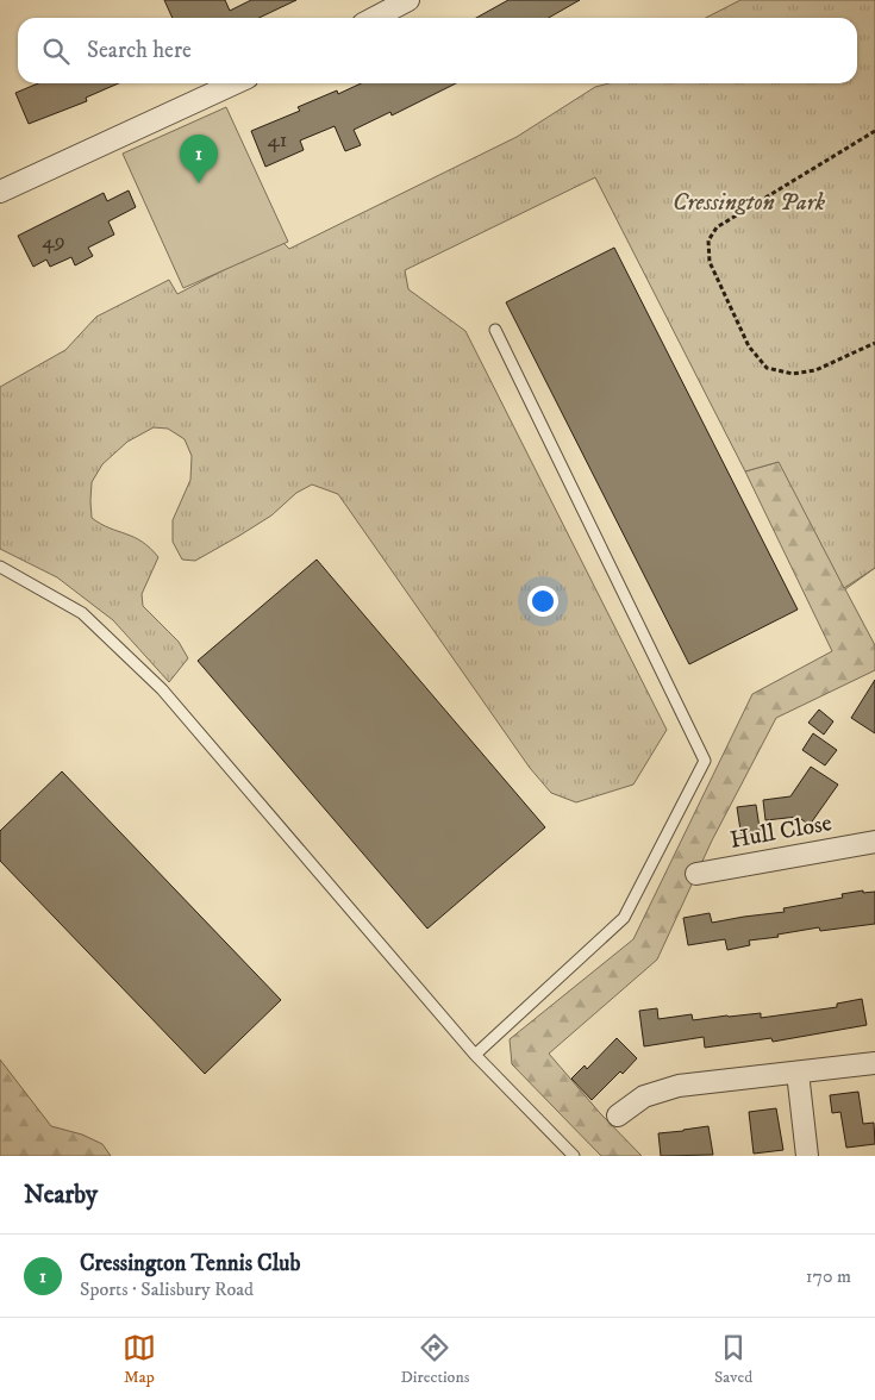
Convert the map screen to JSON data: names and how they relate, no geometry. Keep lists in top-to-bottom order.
{
  "streets": {
    "street": ["Hull Close"]
  },
  "parks": ["Cressington Park"],
  "house_numbers": ["41", "49"],
  "page": {
    "search": "Search here",
    "pins": "1",
    "heading": "Nearby",
    "list": [
      {
        "mark": "1",
        "name": "Cressington Tennis Club",
        "note": "Sports · Salisbury Road",
        "value": "170 m"
      }
    ],
    "nav": ["Map", "Directions", "Saved"]
  }
}
